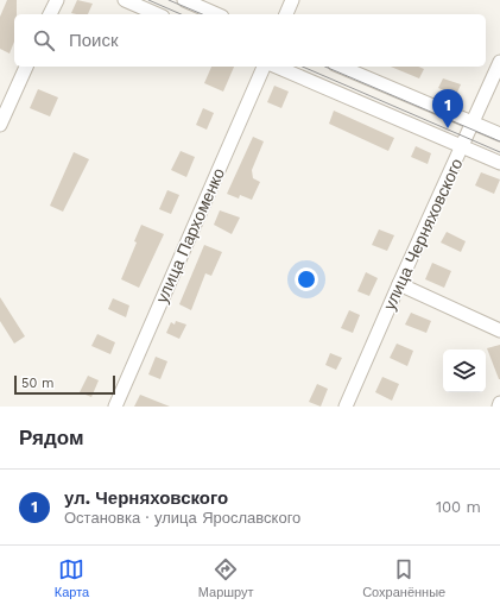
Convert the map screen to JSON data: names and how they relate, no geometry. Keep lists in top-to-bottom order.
{
  "streets": {
    "street": ["улица Черняховского", "улица Пархоменко"]
  },
  "scale_bar": "50 m",
  "page": {
    "search": "Поиск",
    "pins": "1",
    "scale": "50 m",
    "heading": "Рядом",
    "list": [
      {
        "mark": "1",
        "name": "ул. Черняховского",
        "note": "Остановка · улица Ярославского",
        "value": "100 m"
      }
    ],
    "nav": ["Карта", "Маршрут", "Сохранённые"]
  }
}
